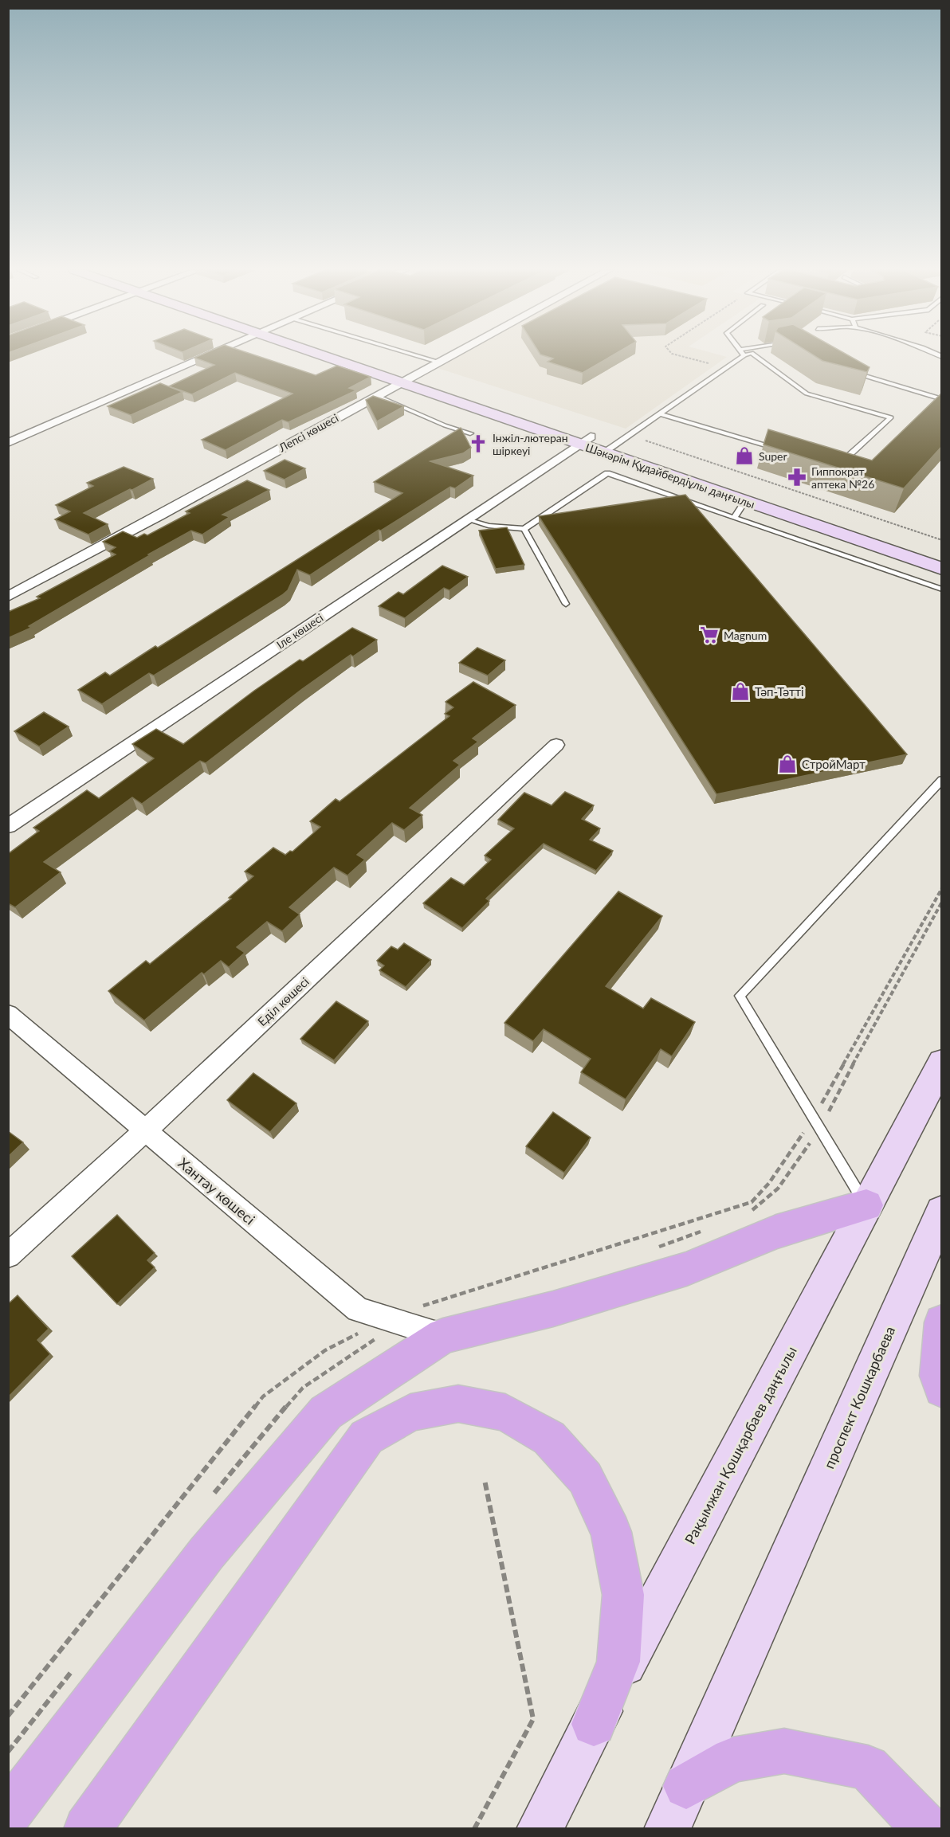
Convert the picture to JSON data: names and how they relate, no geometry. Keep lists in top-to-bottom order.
{
  "streets": {
    "main road": ["Шәкәрім Құдайбердіұлы даңғылы", "проспект Кошкарбаева", "Рақымжан Қошқарбаев даңғылы"],
    "street": [
      "Лепсі көшесі",
      "Іле көшесі",
      "Еділ көшесі",
      "Хантау көшесі"
    ]
  },
  "crossings": [
    ["Лепсі көшесі", "Шәкәрім Құдайбердіұлы даңғылы"],
    ["Шәкәрім Құдайбердіұлы даңғылы", "Іле көшесі"],
    ["Еділ көшесі", "Хантау көшесі"]
  ],
  "places": {
    "church": ["Інжіл-лютеран шіркеуі"],
    "shop": ["Super", "Тәп-Тәтті", "СтройМарт"],
    "pharmacy": ["Гиппократ аптека №26"],
    "supermarket": ["Magnum"]
  }
}
